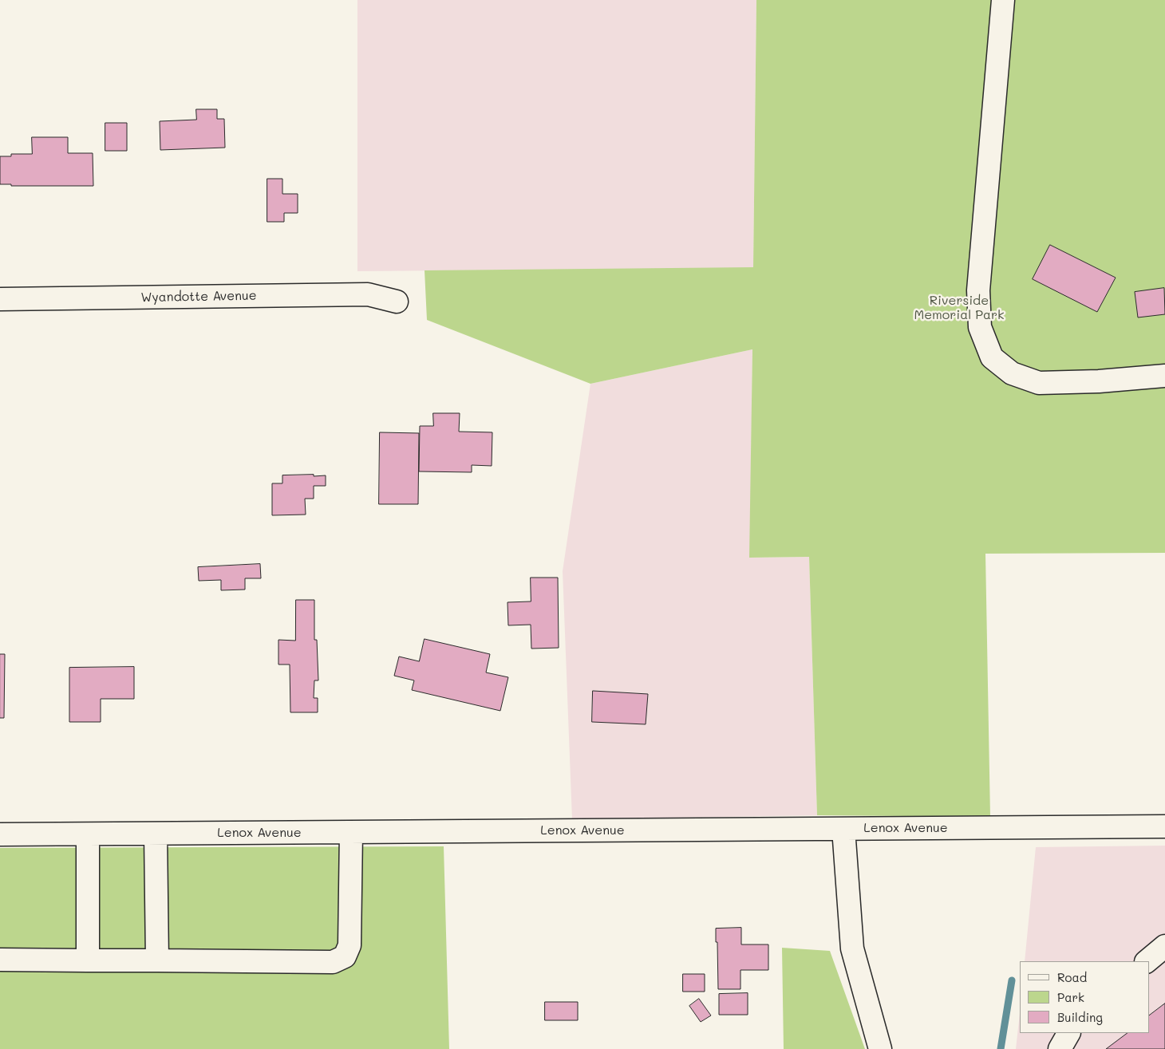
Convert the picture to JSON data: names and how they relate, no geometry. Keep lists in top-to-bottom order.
{
  "streets": {
    "street": ["Wyandotte Avenue", "Lenox Avenue"]
  },
  "parks": ["Riverside Memorial Park"],
  "legend": ["Road", "Park", "Building"]
}
